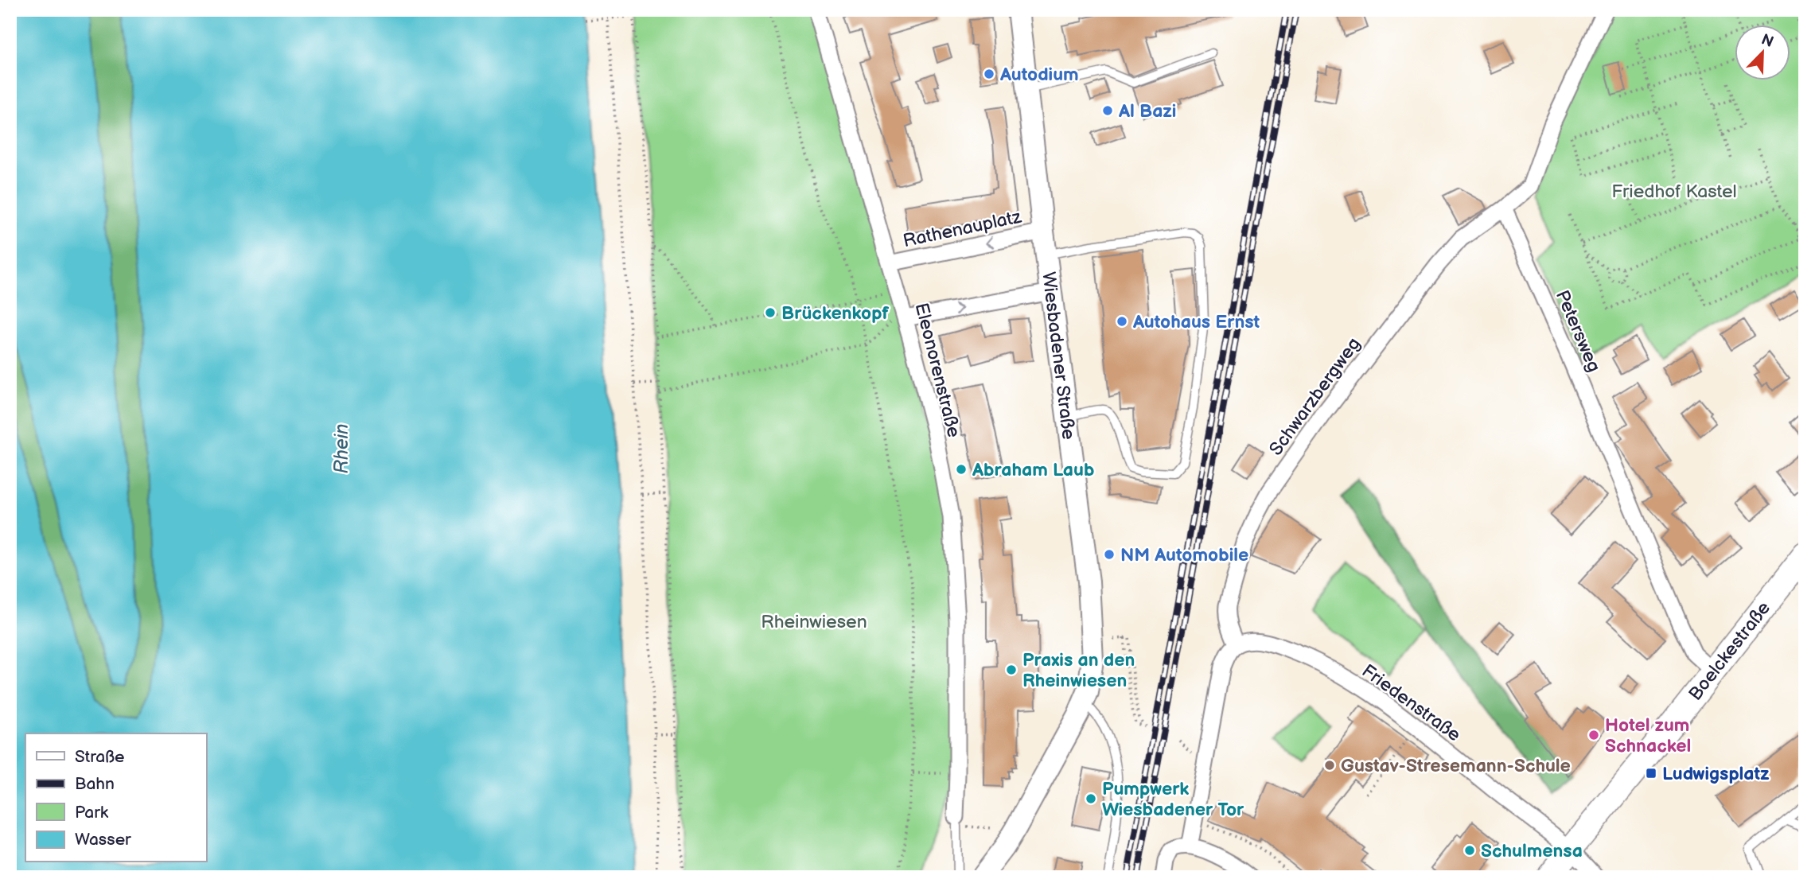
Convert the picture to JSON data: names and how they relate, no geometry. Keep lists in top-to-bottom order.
{
  "streets": {
    "main road": ["Wiesbadener Straße", "Boelckestraße"],
    "street": [
      "Rathenauplatz",
      "Petersweg",
      "Eleonorenstraße",
      "Schwarzbergweg",
      "Friedenstraße"
    ]
  },
  "crossings": [
    ["Rathenauplatz", "Wiesbadener Straße"],
    ["Rathenauplatz", "Eleonorenstraße"],
    ["Petersweg", "Schwarzbergweg"],
    ["Petersweg", "Boelckestraße"],
    ["Schwarzbergweg", "Friedenstraße"],
    ["Boelckestraße", "Friedenstraße"]
  ],
  "water": ["Rhein"],
  "parks": ["Friedhof Kastel", "Rheinwiesen"],
  "places": {
    "other": [
      "Autodium",
      "Al Bazi",
      "Brückenkopf",
      "Autohaus Ernst",
      "Abraham Laub",
      "NM Automobile",
      "Praxis an den Rheinwiesen",
      "Hotel zum Schnackel",
      "Gustav-Stresemann-Schule",
      "Pumpwerk Wiesbadener Tor",
      "Schulmensa"
    ],
    "transit": ["Ludwigsplatz"]
  },
  "legend": [
    "Straße",
    "Bahn",
    "Park",
    "Wasser"
  ],
  "north": "top right"
}
